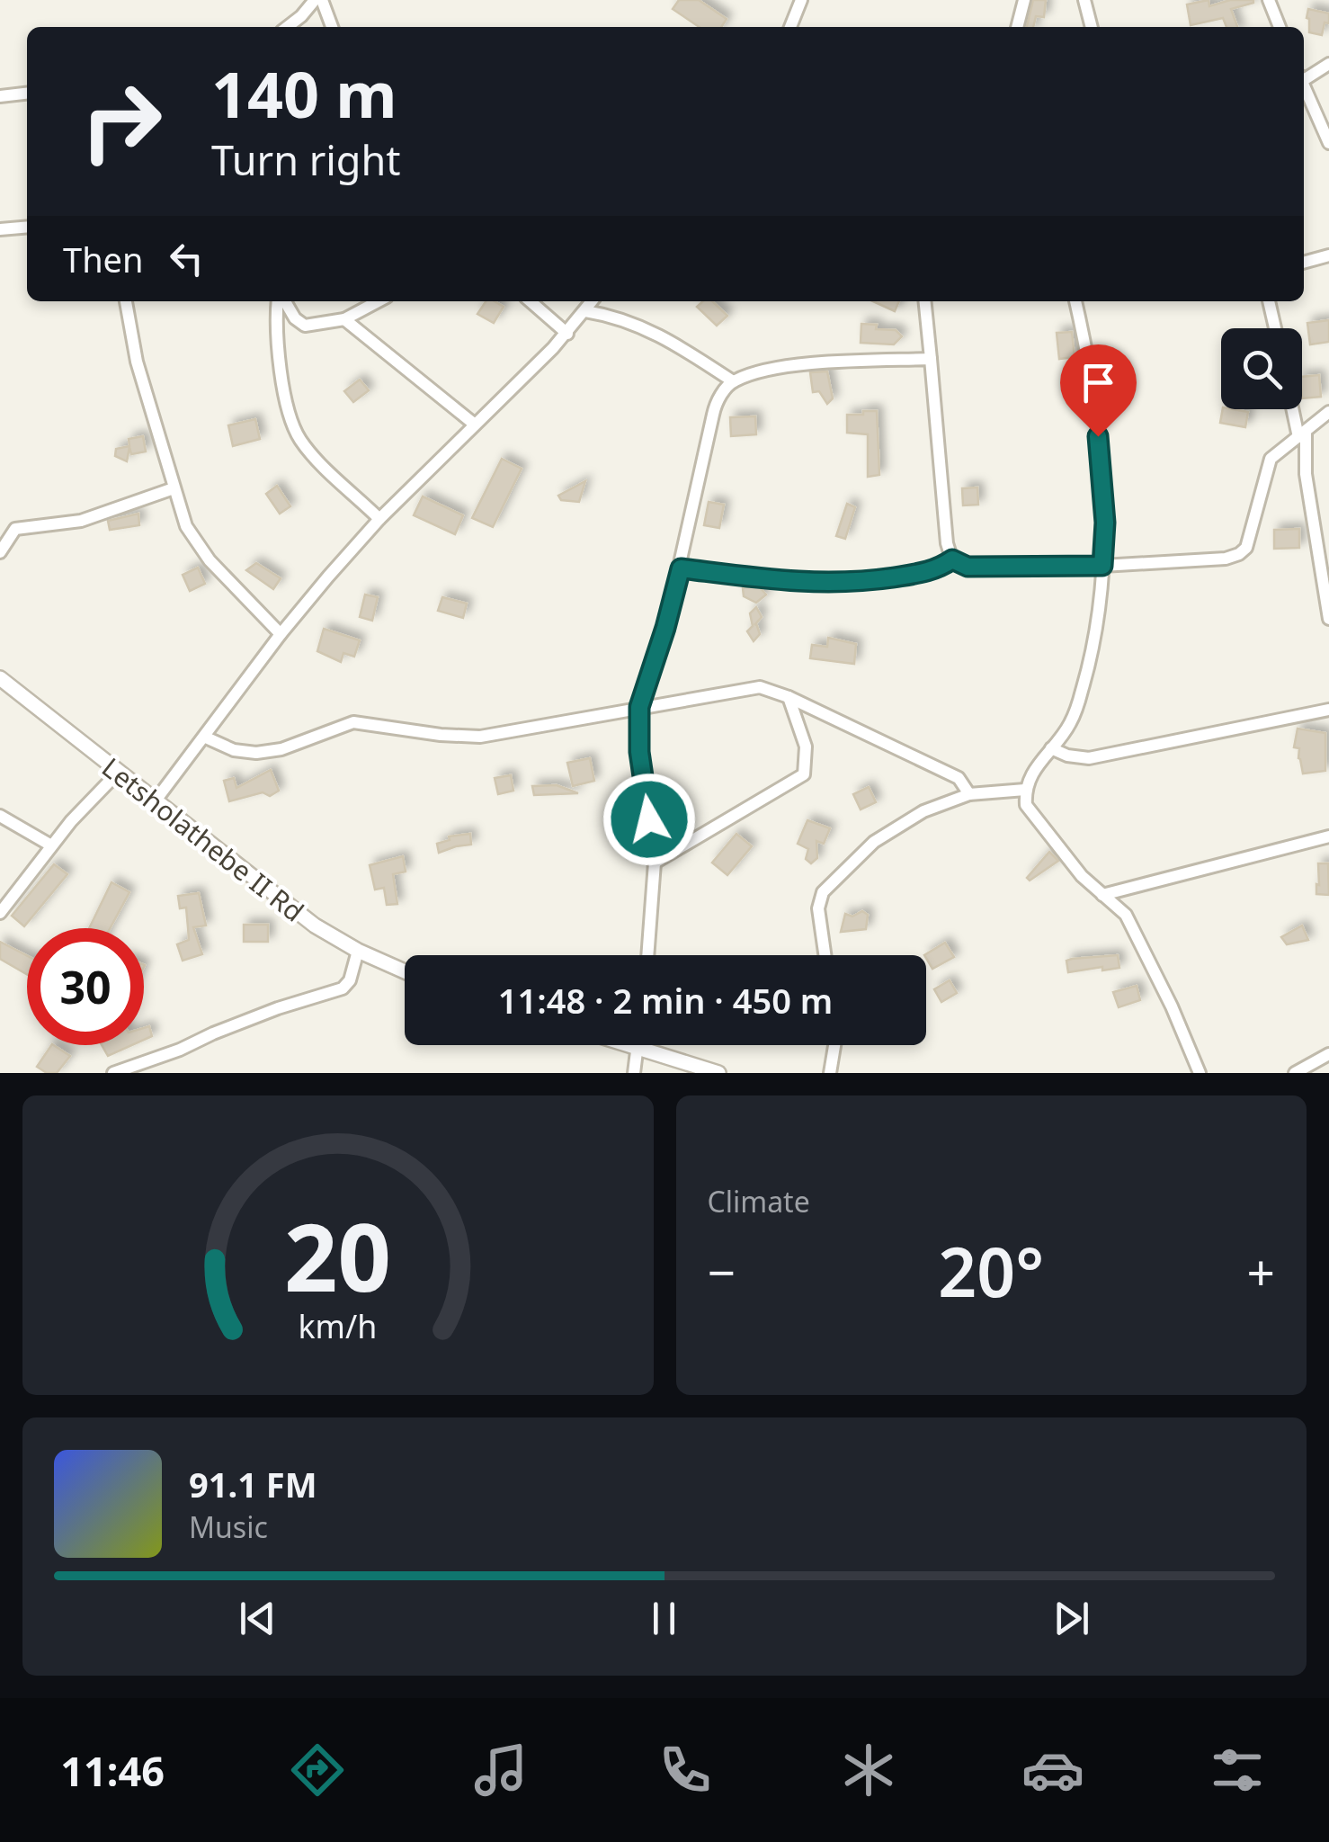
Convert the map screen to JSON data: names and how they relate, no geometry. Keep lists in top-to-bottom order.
{
  "streets": {
    "street": ["Letsholathebe II Rd"]
  },
  "page": {
    "turn": ["140 m", "Turn right"],
    "then": "Then",
    "limit": "30",
    "trip": "11:48 · 2 min · 450 m",
    "tile": "Climate",
    "heat": ["−", "20°", "+"],
    "song": ["91.1 FM", "Music"],
    "tabs": "11:46",
    "gauge": ["20", "km/h"]
  }
}
